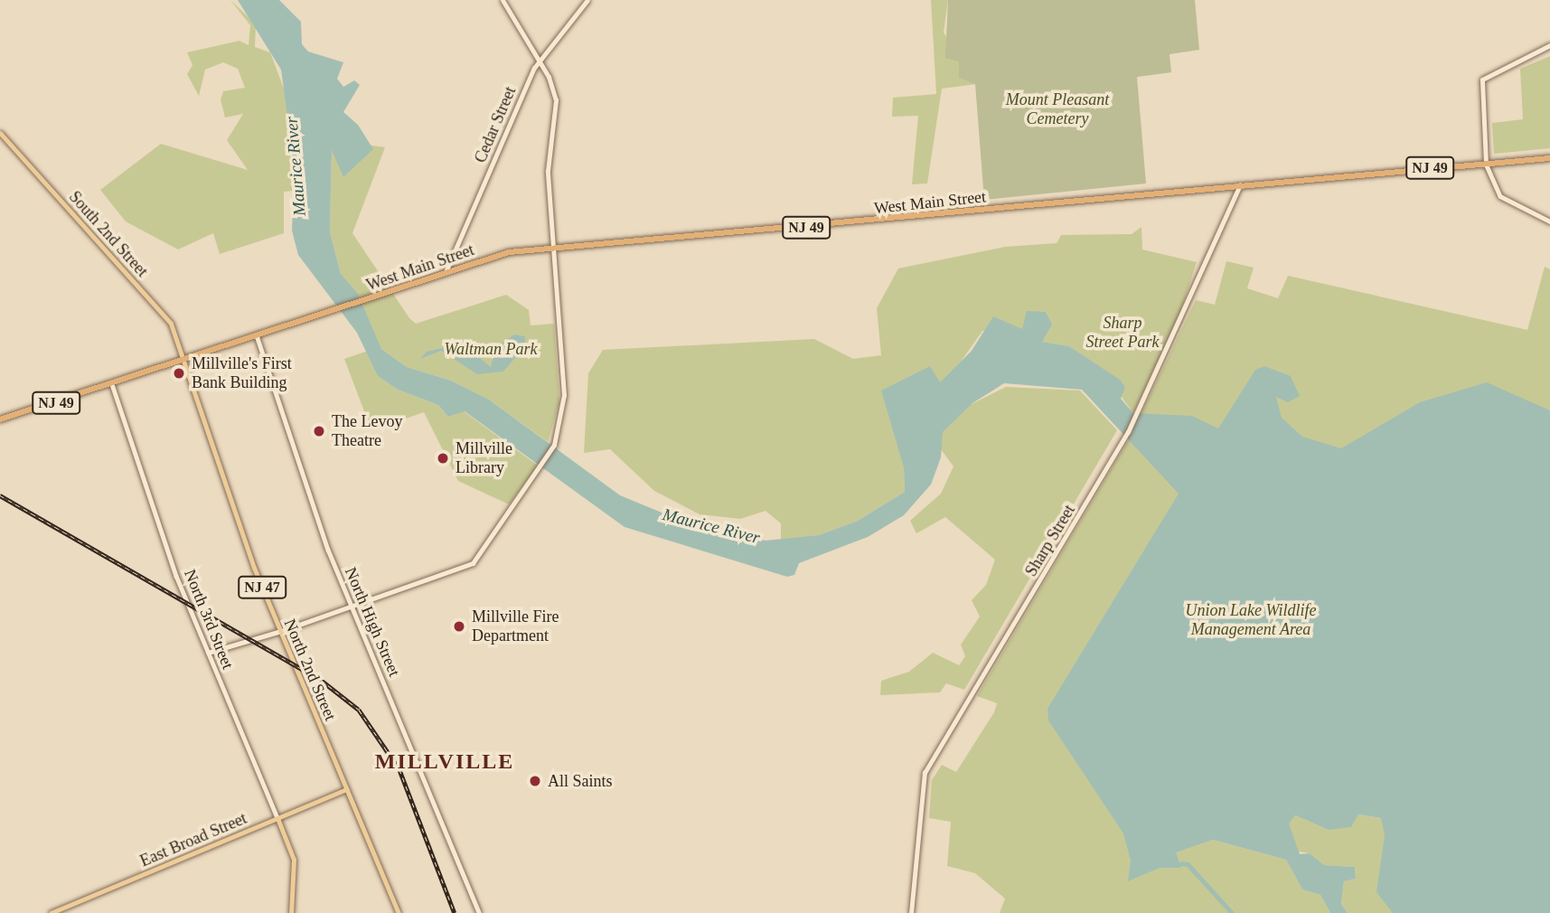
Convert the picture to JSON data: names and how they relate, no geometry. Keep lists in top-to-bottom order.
{
  "streets": {
    "highway": ["NJ 49", "West Main Street"],
    "main road": [
      "Cedar Street",
      "South 2nd Street",
      "NJ 47",
      "North 3rd Street",
      "North 2nd Street",
      "East Broad Street"
    ],
    "street": ["Sharp Street", "North High Street"]
  },
  "crossings": [
    ["Cedar Street", "West Main Street"],
    ["NJ 49", "West Main Street"],
    ["NJ 49", "South 2nd Street"],
    ["NJ 49", "North 3rd Street"],
    ["NJ 49", "North High Street"],
    ["NJ 49", "North 2nd Street"],
    ["West Main Street", "Sharp Street"],
    ["West Main Street", "North High Street"],
    ["South 2nd Street", "North 2nd Street"],
    ["North 3rd Street", "East Broad Street"],
    ["North 2nd Street", "East Broad Street"]
  ],
  "districts": ["MILLVILLE"],
  "water": ["Maurice River"],
  "parks": [
    "Mount Pleasant Cemetery",
    "Sharp Street Park",
    "Waltman Park",
    "Union Lake Wildlife Management Area"
  ],
  "places": [
    "Millville's First Bank Building",
    "The Levoy Theatre",
    "Millville Library",
    "Millville Fire Department",
    "All Saints"
  ]
}
